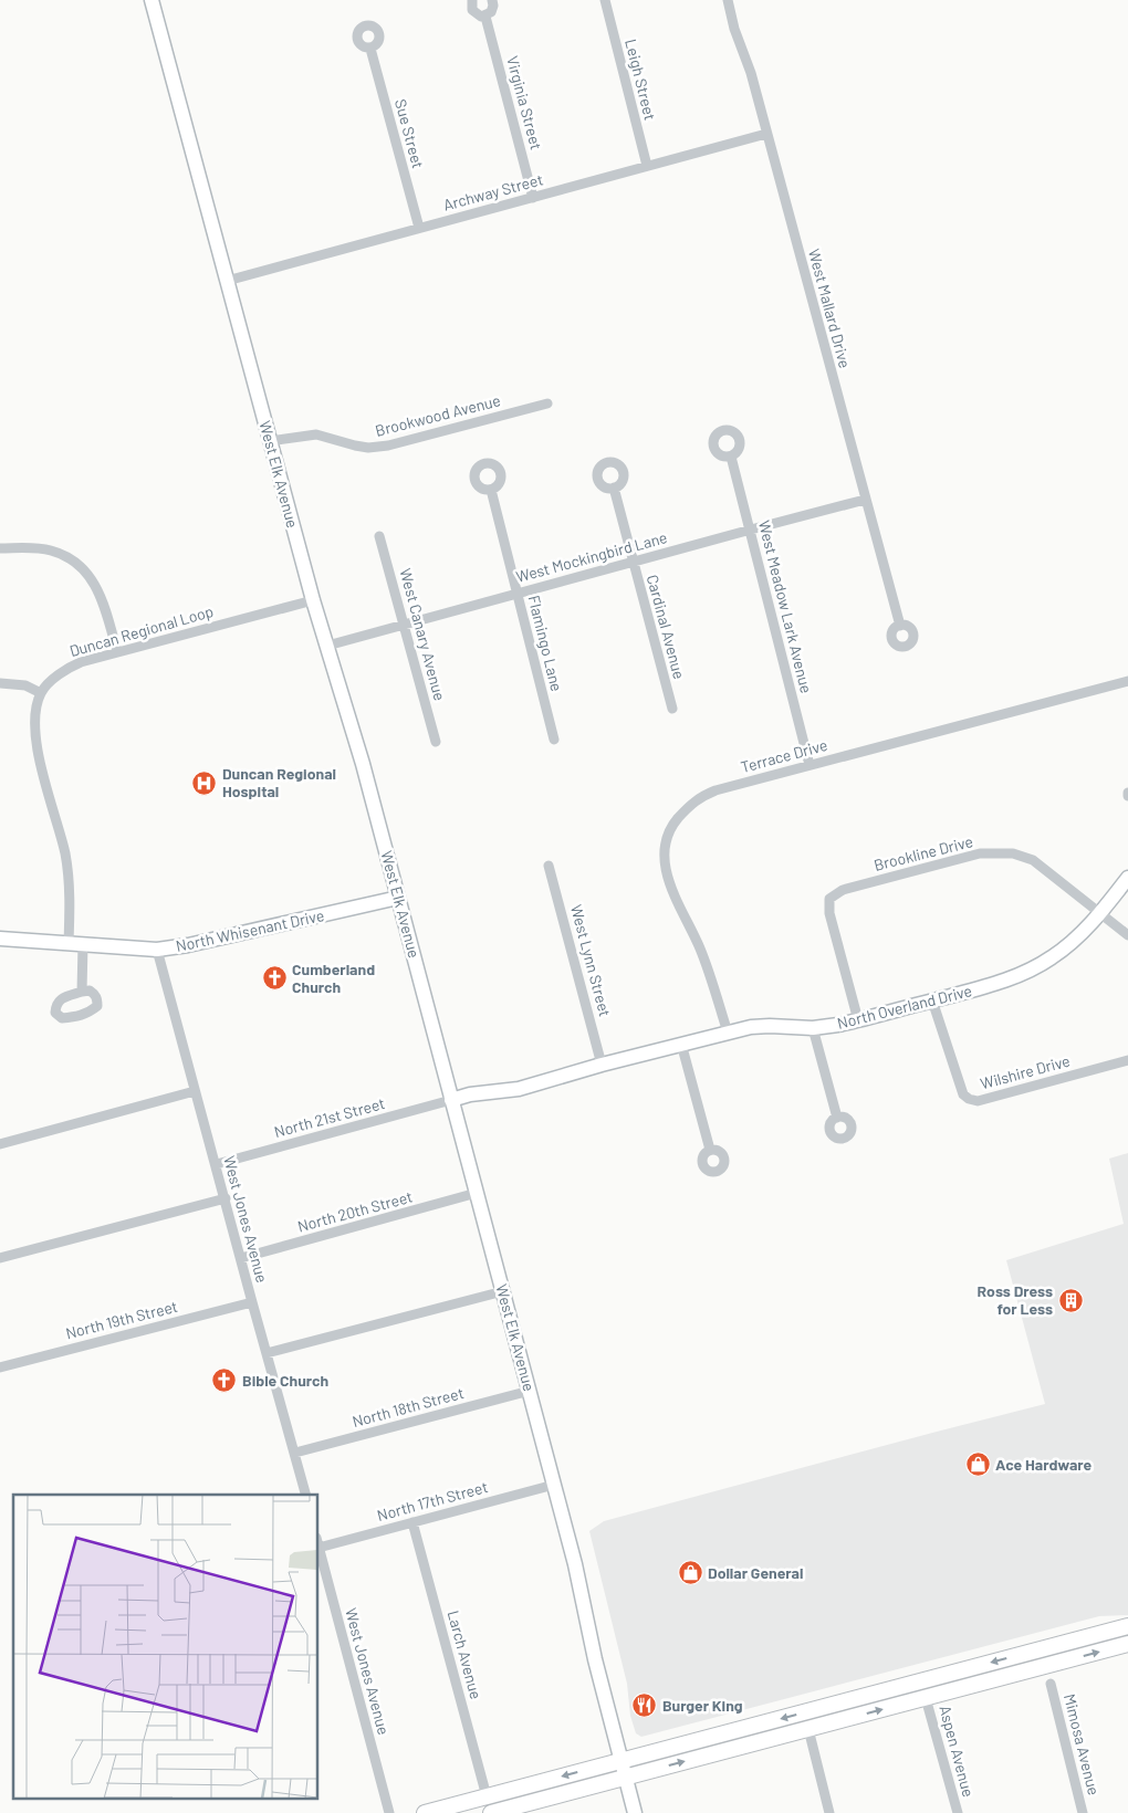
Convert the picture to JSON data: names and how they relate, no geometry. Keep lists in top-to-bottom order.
{
  "streets": {
    "main road": ["West Elk Avenue", "North Whisenant Drive", "North Overland Drive"],
    "street": [
      "Leigh Street",
      "Virginia Street",
      "Sue Street",
      "Archway Street",
      "West Mallard Drive",
      "Brookwood Avenue",
      "West Mockingbird Lane",
      "West Meadow Lark Avenue",
      "Cardinal Avenue",
      "Duncan Regional Loop",
      "West Canary Avenue",
      "Flamingo Lane",
      "Terrace Drive",
      "Brookline Drive",
      "West Lynn Street",
      "Wilshire Drive",
      "North 21st Street",
      "North 20th Street",
      "West Jones Avenue",
      "North 19th Street",
      "North 18th Street",
      "North 17th Street",
      "Larch Avenue",
      "Mimosa Avenue",
      "Aspen Avenue"
    ]
  },
  "crossings": [
    ["Leigh Street", "Archway Street"],
    ["Virginia Street", "Archway Street"],
    ["Sue Street", "Archway Street"],
    ["Archway Street", "West Mallard Drive"],
    ["Archway Street", "West Elk Avenue"],
    ["West Mallard Drive", "West Mockingbird Lane"],
    ["Brookwood Avenue", "West Elk Avenue"],
    ["West Elk Avenue", "West Mockingbird Lane"],
    ["West Elk Avenue", "Duncan Regional Loop"],
    ["West Elk Avenue", "North Whisenant Drive"],
    ["West Elk Avenue", "North Overland Drive"],
    ["West Elk Avenue", "North 21st Street"],
    ["West Elk Avenue", "North 20th Street"],
    ["West Elk Avenue", "North 18th Street"],
    ["West Elk Avenue", "North 17th Street"],
    ["West Mockingbird Lane", "West Meadow Lark Avenue"],
    ["West Mockingbird Lane", "Cardinal Avenue"],
    ["West Mockingbird Lane", "West Canary Avenue"],
    ["West Mockingbird Lane", "Flamingo Lane"],
    ["West Meadow Lark Avenue", "Terrace Drive"],
    ["Terrace Drive", "North Overland Drive"],
    ["Brookline Drive", "North Overland Drive"],
    ["North Whisenant Drive", "West Jones Avenue"],
    ["West Lynn Street", "North Overland Drive"],
    ["North Overland Drive", "Wilshire Drive"],
    ["North Overland Drive", "North 21st Street"],
    ["North 21st Street", "West Jones Avenue"],
    ["North 20th Street", "West Jones Avenue"],
    ["West Jones Avenue", "North 19th Street"],
    ["West Jones Avenue", "North 18th Street"],
    ["North 17th Street", "Larch Avenue"]
  ],
  "places": {
    "hospital": ["Duncan Regional Hospital"],
    "church": ["Cumberland Church", "Bible Church"],
    "building": ["Ross Dress for Less"],
    "shop": ["Ace Hardware", "Dollar General"],
    "restaurant": ["Burger King"]
  }
}
